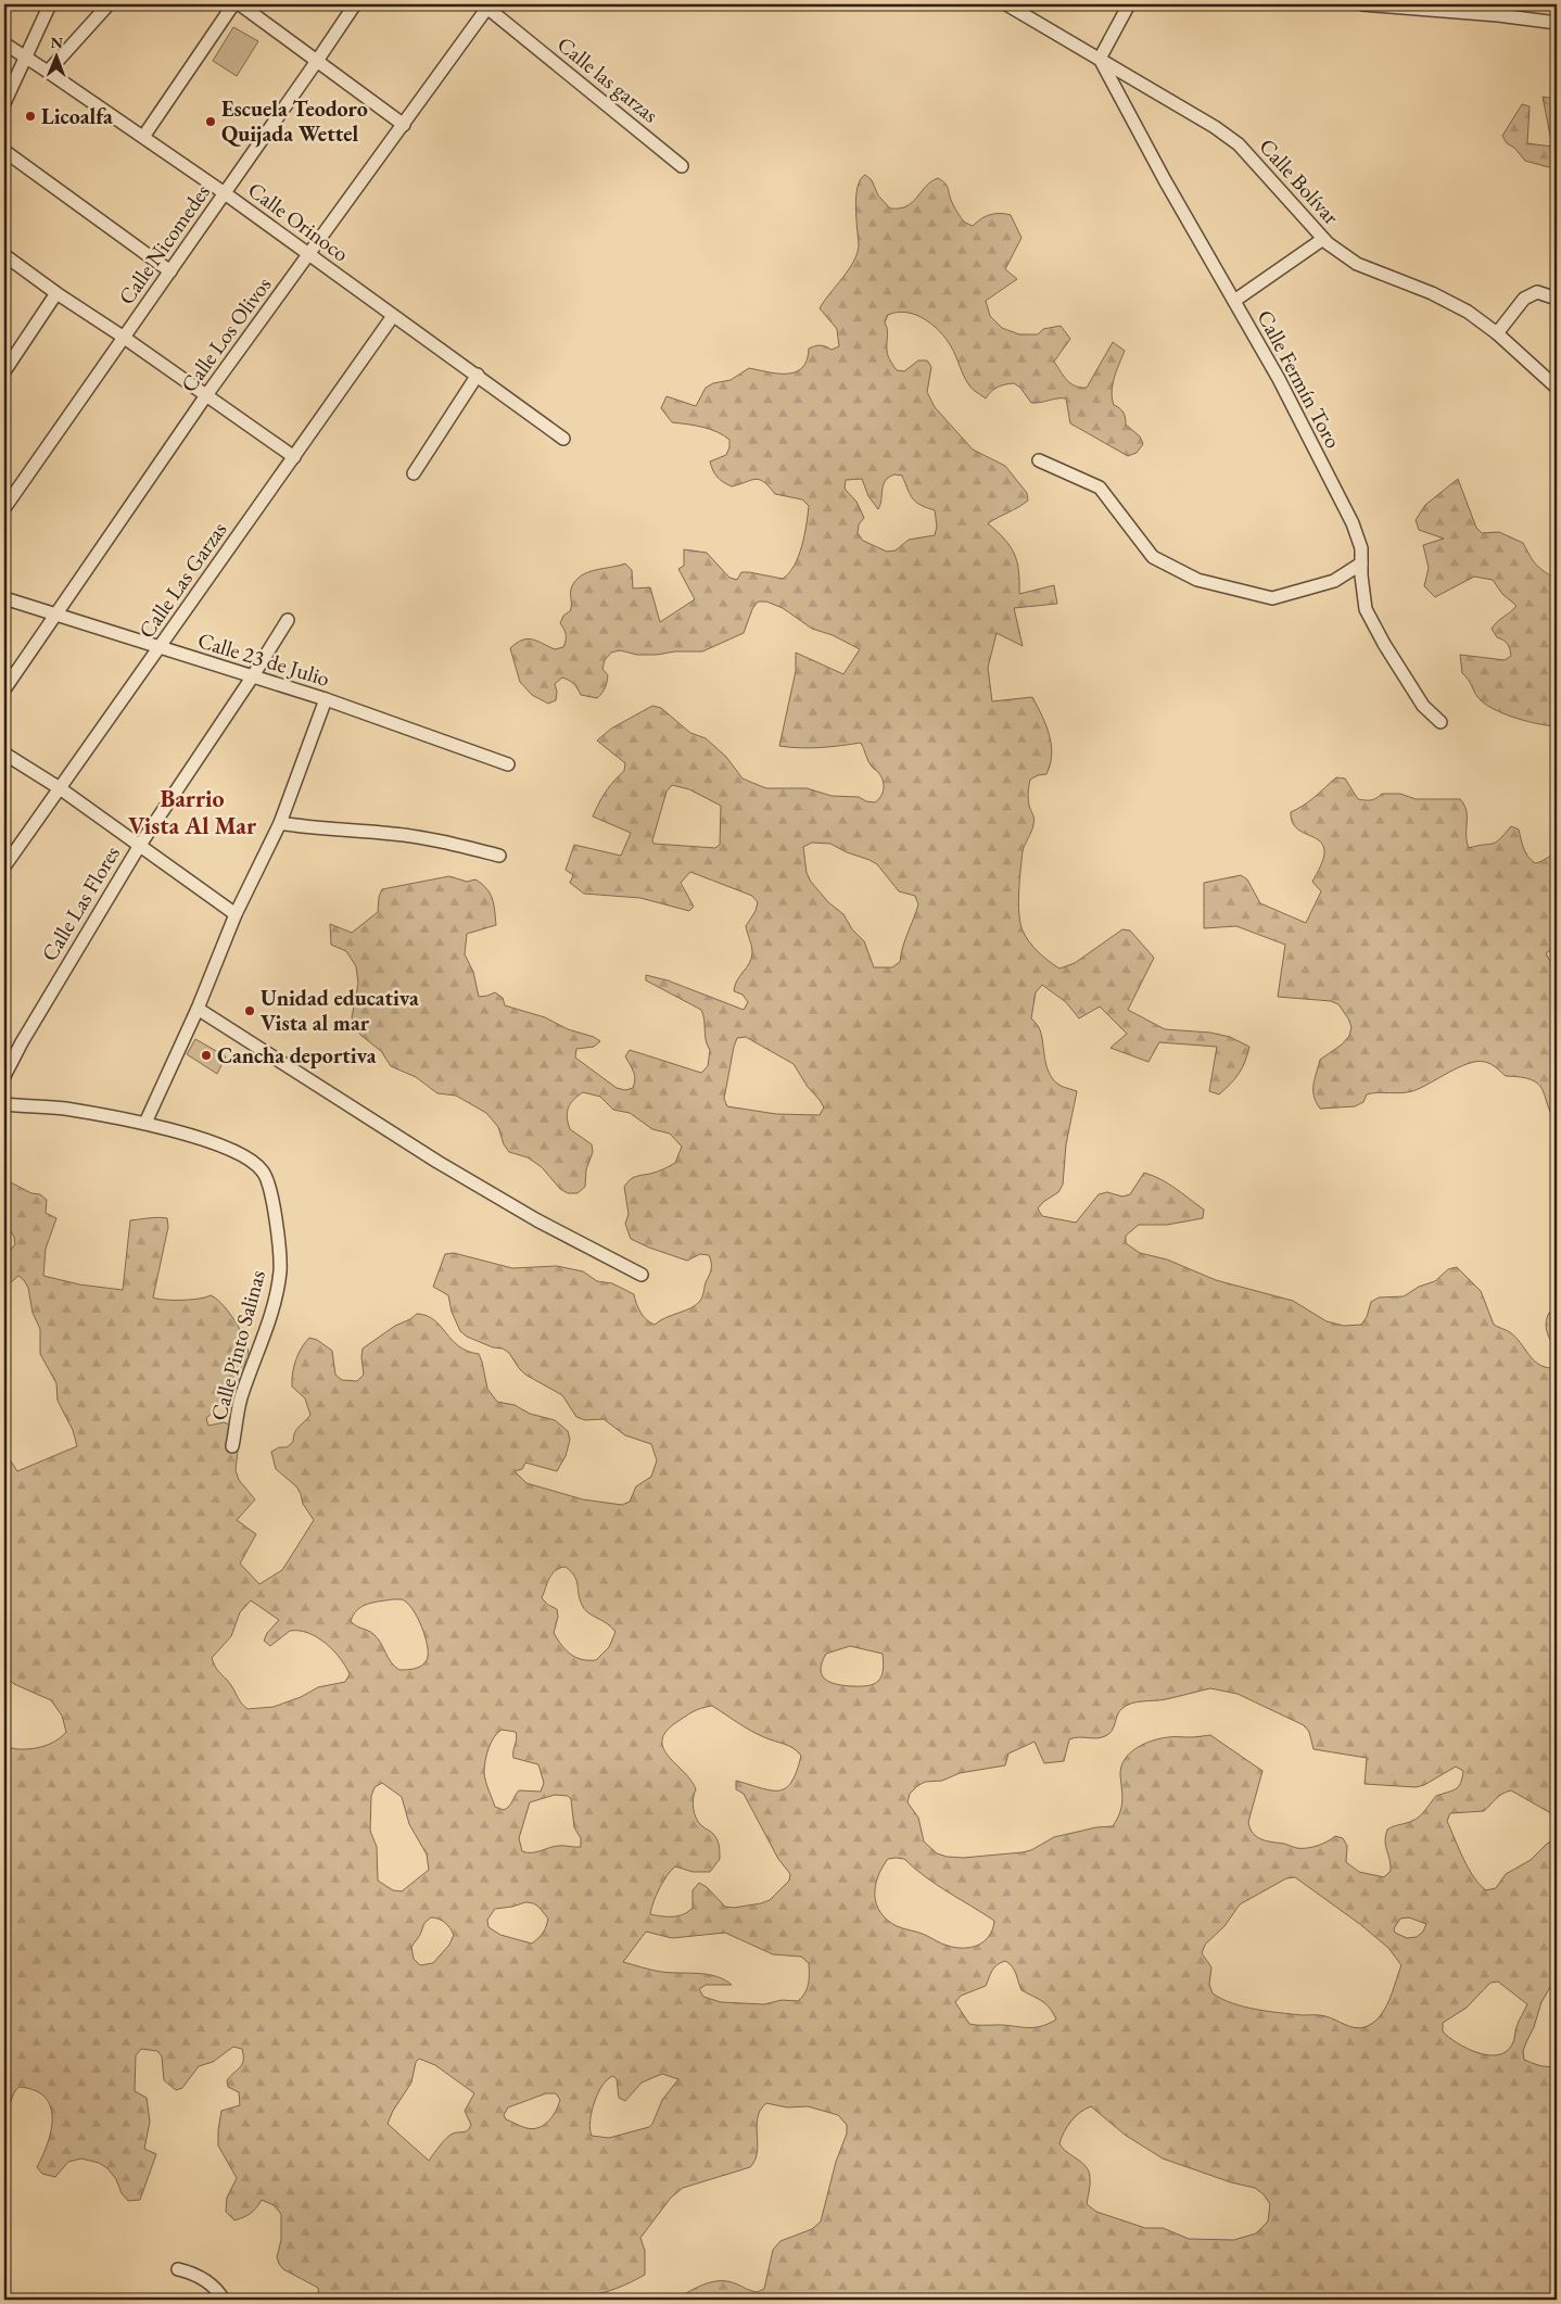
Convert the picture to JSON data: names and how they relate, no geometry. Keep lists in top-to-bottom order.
{
  "streets": {
    "street": [
      "Calle las garzas",
      "Calle Bolívar",
      "Calle Orinoco",
      "Calle Nicomedes",
      "Calle Los Olivos",
      "Calle Fermín Toro",
      "Calle Las Garzas",
      "Calle 23 de Julio",
      "Calle Las Flores",
      "Calle Pinto Salinas"
    ]
  },
  "crossings": [
    ["Calle las garzas", "Calle Los Olivos"],
    ["Calle Bolívar", "Calle Fermín Toro"],
    ["Calle Orinoco", "Calle Nicomedes"],
    ["Calle Orinoco", "Calle Los Olivos"],
    ["Calle Orinoco", "Calle Las Garzas"],
    ["Calle Los Olivos", "Calle 23 de Julio"],
    ["Calle Las Garzas", "Calle 23 de Julio"],
    ["Calle 23 de Julio", "Calle Las Flores"]
  ],
  "districts": ["Barrio Vista Al Mar"],
  "places": [
    "Licoalfa",
    "Escuela Teodoro Quijada Wettel",
    "Unidad educativa Vista al mar",
    "Cancha deportiva"
  ],
  "north": "top"
}
